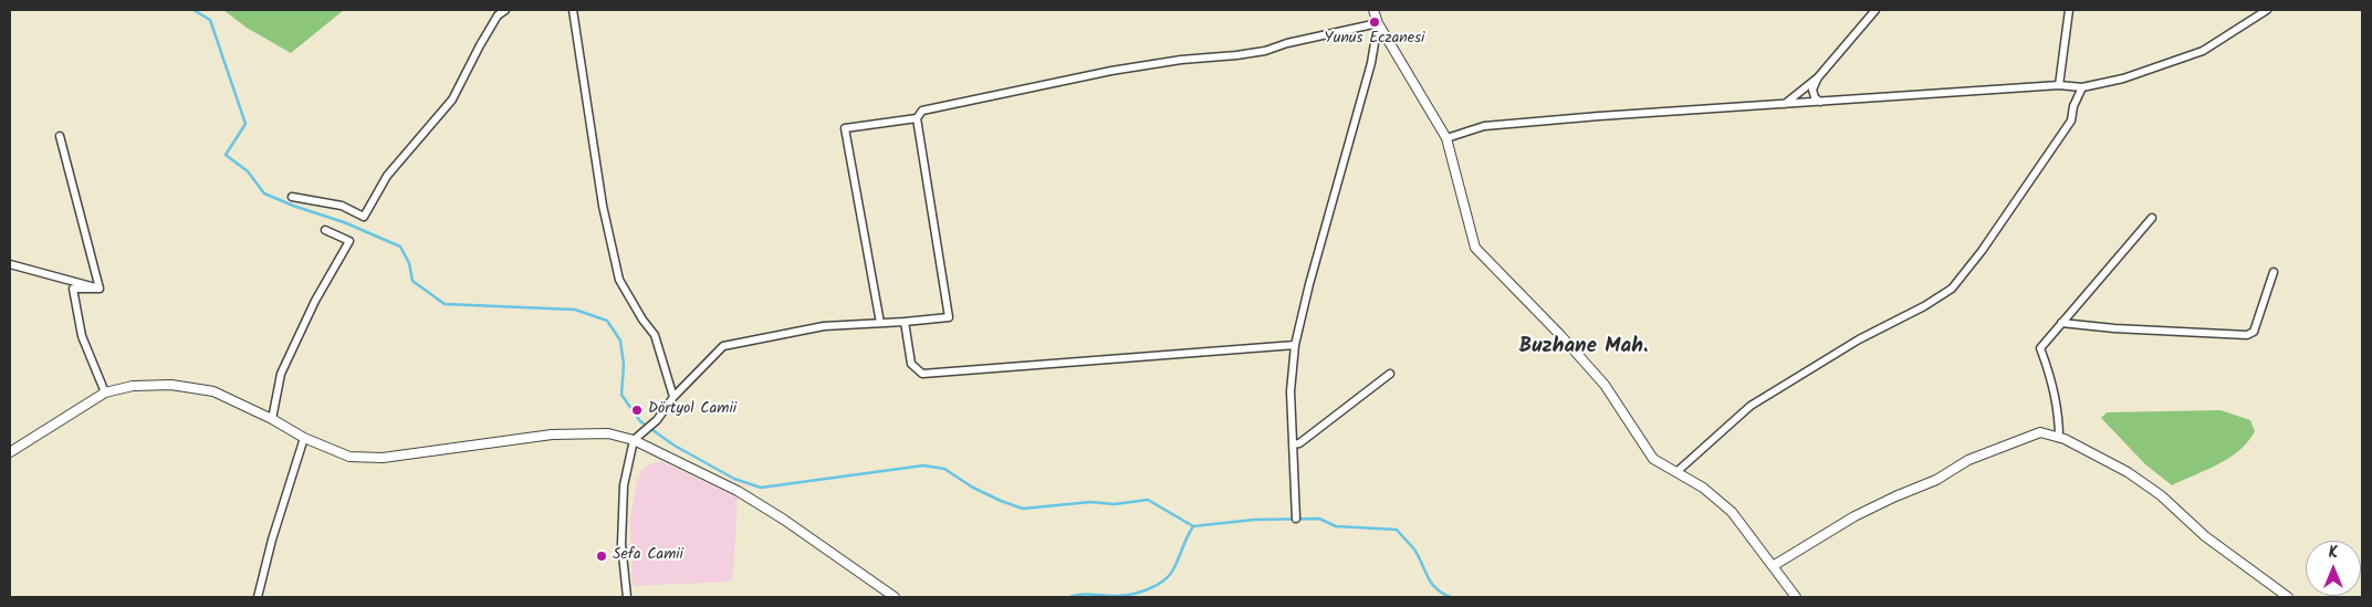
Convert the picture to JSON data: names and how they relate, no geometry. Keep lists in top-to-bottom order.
{
  "districts": ["Buzhane Mah."],
  "places": ["Yunus Eczanesi", "Dörtyol Camii", "Sefa Camii"],
  "north": "top"
}
